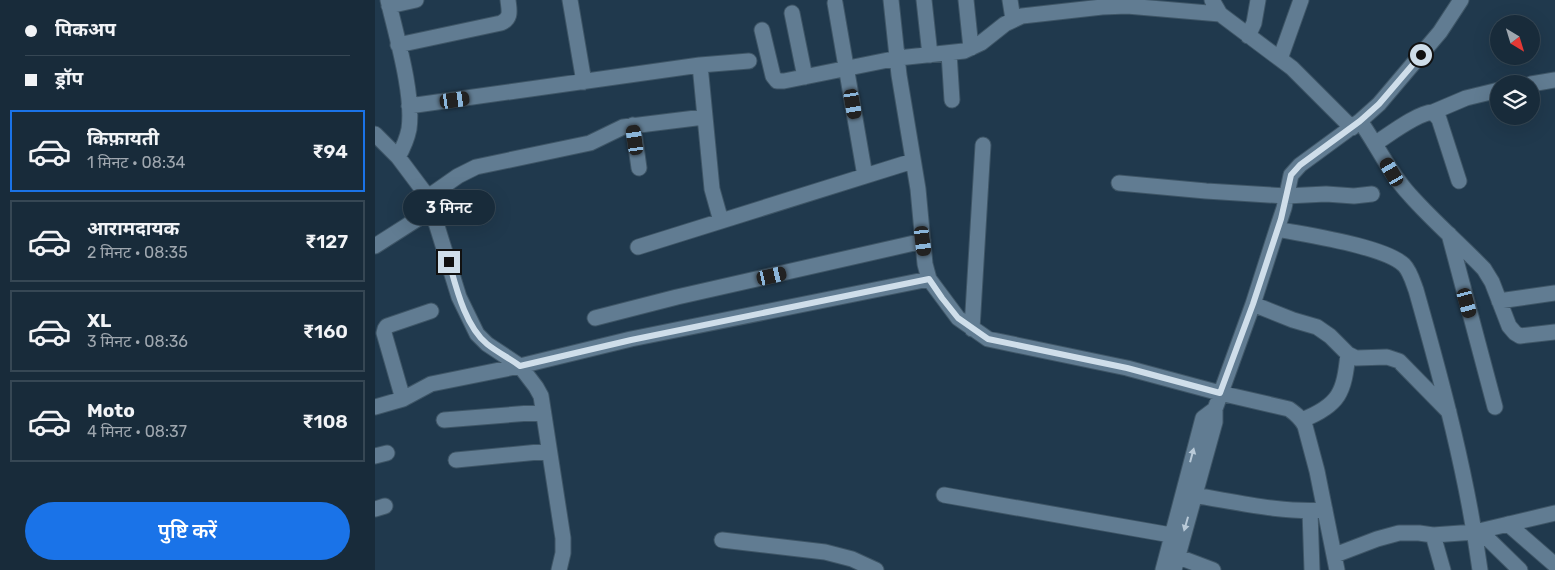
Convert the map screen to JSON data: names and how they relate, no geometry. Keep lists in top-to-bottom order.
{
  "north": "bottom right",
  "page": {
    "banner": ["पिकअप", "ड्रॉप"],
    "list": [
      {
        "name": "किफ़ायती",
        "note": "1 मिनट · 08:34",
        "value": "₹94"
      },
      {
        "name": "आरामदायक",
        "note": "2 मिनट · 08:35",
        "value": "₹127"
      },
      {
        "name": "XL",
        "note": "3 मिनट · 08:36",
        "value": "₹160"
      },
      {
        "name": "Moto",
        "note": "4 मिनट · 08:37",
        "value": "₹108"
      }
    ],
    "bubble": "3 मिनट",
    "buttons": "पुष्टि करें"
  }
}
